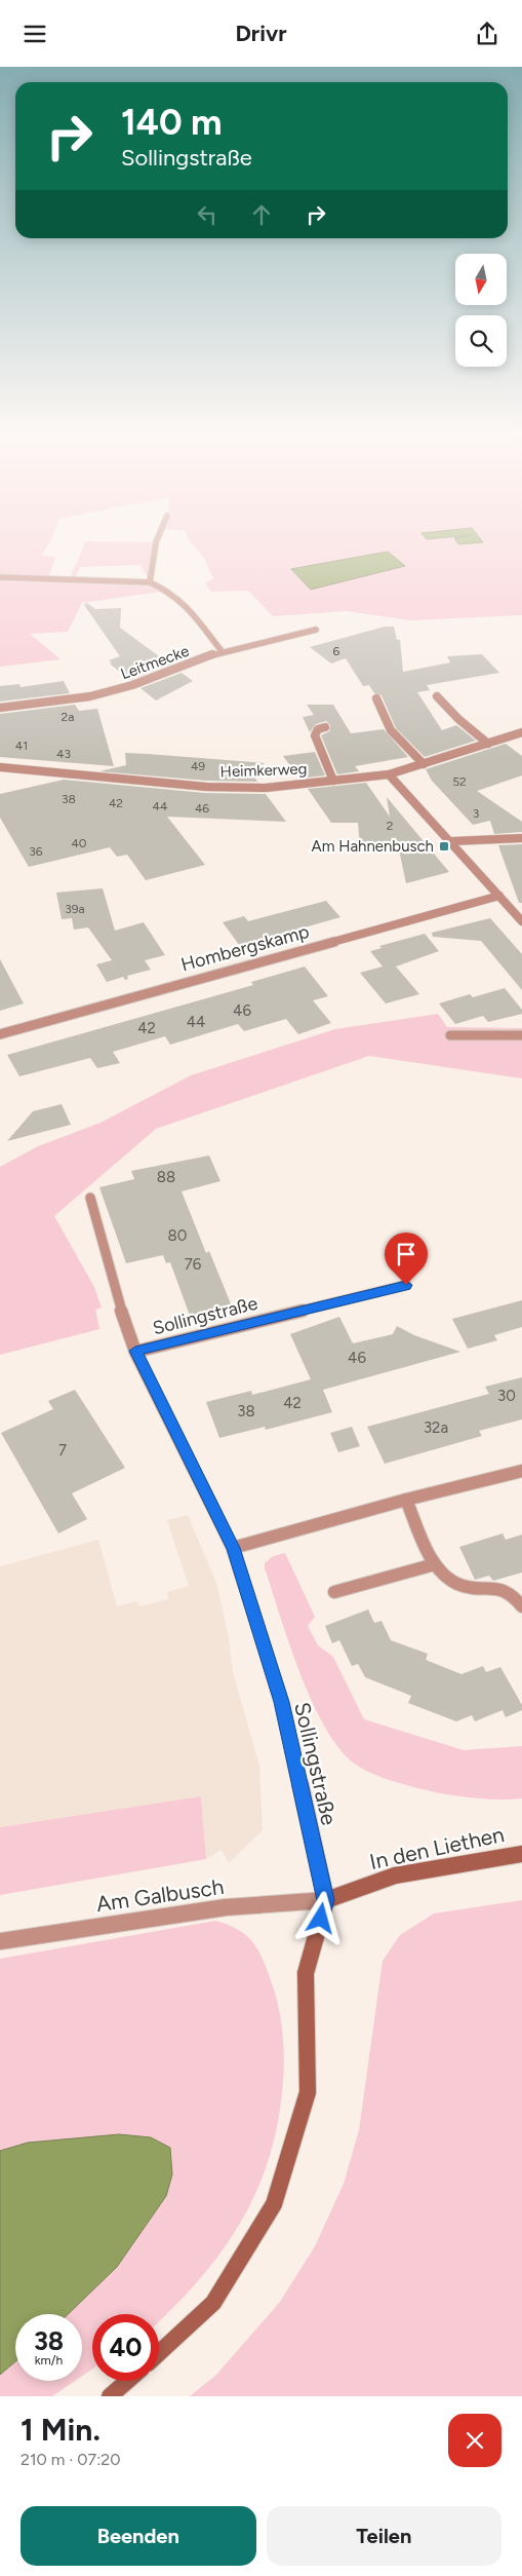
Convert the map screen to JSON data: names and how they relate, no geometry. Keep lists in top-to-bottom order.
{
  "streets": {
    "street": [
      "Leitmecke",
      "Heimkerweg",
      "Hombergskamp",
      "Sollingstraße",
      "In den Liethen",
      "Am Galbusch"
    ]
  },
  "crossings": [
    ["Sollingstraße", "In den Liethen"],
    ["Sollingstraße", "Am Galbusch"],
    ["In den Liethen", "Am Galbusch"]
  ],
  "places": {
    "transit": ["Am Hahnenbusch"]
  },
  "house_numbers": [
    "6",
    "2a",
    "41",
    "43",
    "49",
    "52",
    "38",
    "42",
    "44",
    "46",
    "3",
    "2",
    "40",
    "36",
    "39a",
    "46",
    "44",
    "42",
    "88",
    "80",
    "76",
    "46",
    "30",
    "42",
    "38",
    "32a",
    "7"
  ],
  "north": "bottom",
  "page": {
    "header": "Drivr",
    "turn": ["140 m", "Sollingstraße"],
    "speed": "38 km/h",
    "limit": "40",
    "heading": ["1 Min.", "210 m · 07:20"],
    "buttons": ["Beenden", "Teilen"]
  }
}
